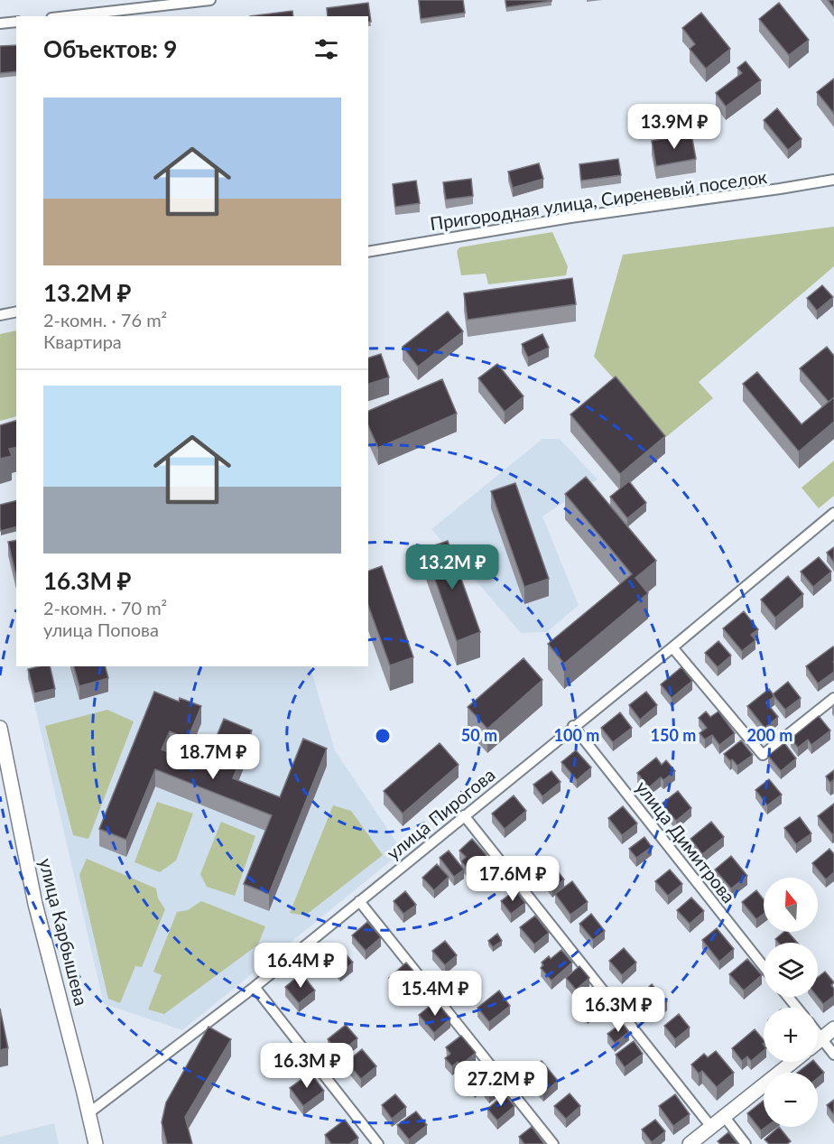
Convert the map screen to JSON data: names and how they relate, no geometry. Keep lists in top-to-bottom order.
{
  "streets": {
    "main road": ["улица Карбышева"],
    "street": ["Пригородная улица, Сиреневый поселок", "улица Пирогова", "улица Димитрова"]
  },
  "crossings": [
    ["улица Пирогова", "улица Димитрова"],
    ["улица Пирогова", "улица Карбышева"]
  ],
  "north": "top",
  "page": {
    "heading": "Объектов: 9",
    "list": [
      {
        "name": "13.2M ₽",
        "note": "2-комн. · 76 m² · Квартира"
      },
      {
        "name": "16.3M ₽",
        "note": "2-комн. · 70 m² · улица Попова"
      }
    ],
    "price": [
      "13.9M ₽",
      "13.2M ₽",
      "18.7M ₽",
      "17.6M ₽",
      "16.4M ₽",
      "15.4M ₽",
      "16.3M ₽",
      "16.3M ₽",
      "27.2M ₽"
    ],
    "map_buttons": ["+", "−"]
  },
  "rings": [
    "50 m",
    "100 m",
    "150 m",
    "200 m"
  ]
}
